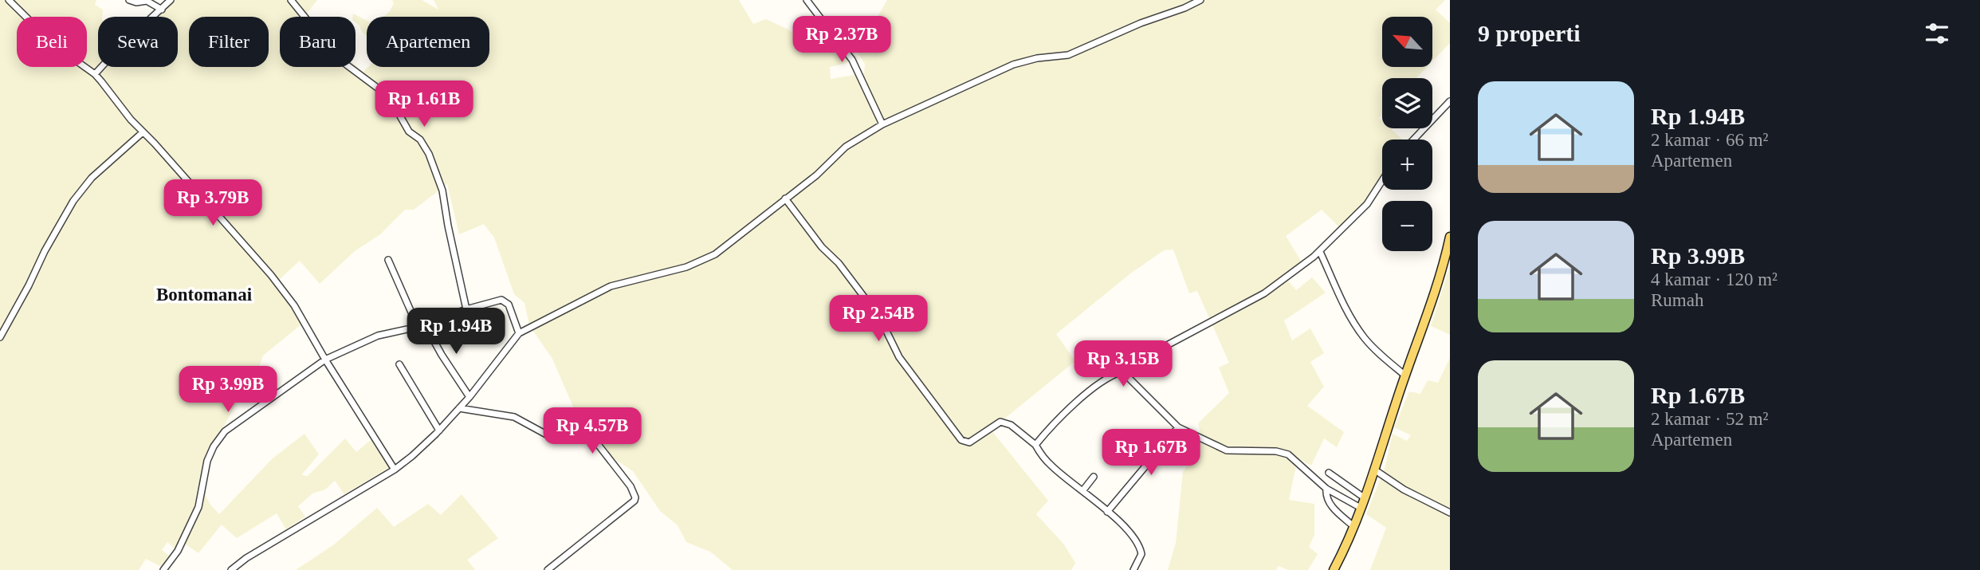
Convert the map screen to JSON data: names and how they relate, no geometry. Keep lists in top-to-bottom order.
{
  "districts": ["Bontomanai"],
  "north": "top left",
  "page": {
    "heading": "9 properti",
    "price": [
      "Rp 2.37B",
      "Rp 1.61B",
      "Rp 3.79B",
      "Rp 2.54B",
      "Rp 1.94B",
      "Rp 3.15B",
      "Rp 3.99B",
      "Rp 4.57B",
      "Rp 1.67B"
    ],
    "map_buttons": ["+", "−"],
    "chip": [
      "Beli",
      "Sewa",
      "Filter",
      "Baru",
      "Apartemen"
    ],
    "list": [
      {
        "name": "Rp 1.94B",
        "note": "2 kamar · 66 m² · Apartemen"
      },
      {
        "name": "Rp 3.99B",
        "note": "4 kamar · 120 m² · Rumah"
      },
      {
        "name": "Rp 1.67B",
        "note": "2 kamar · 52 m² · Apartemen"
      }
    ]
  }
}
